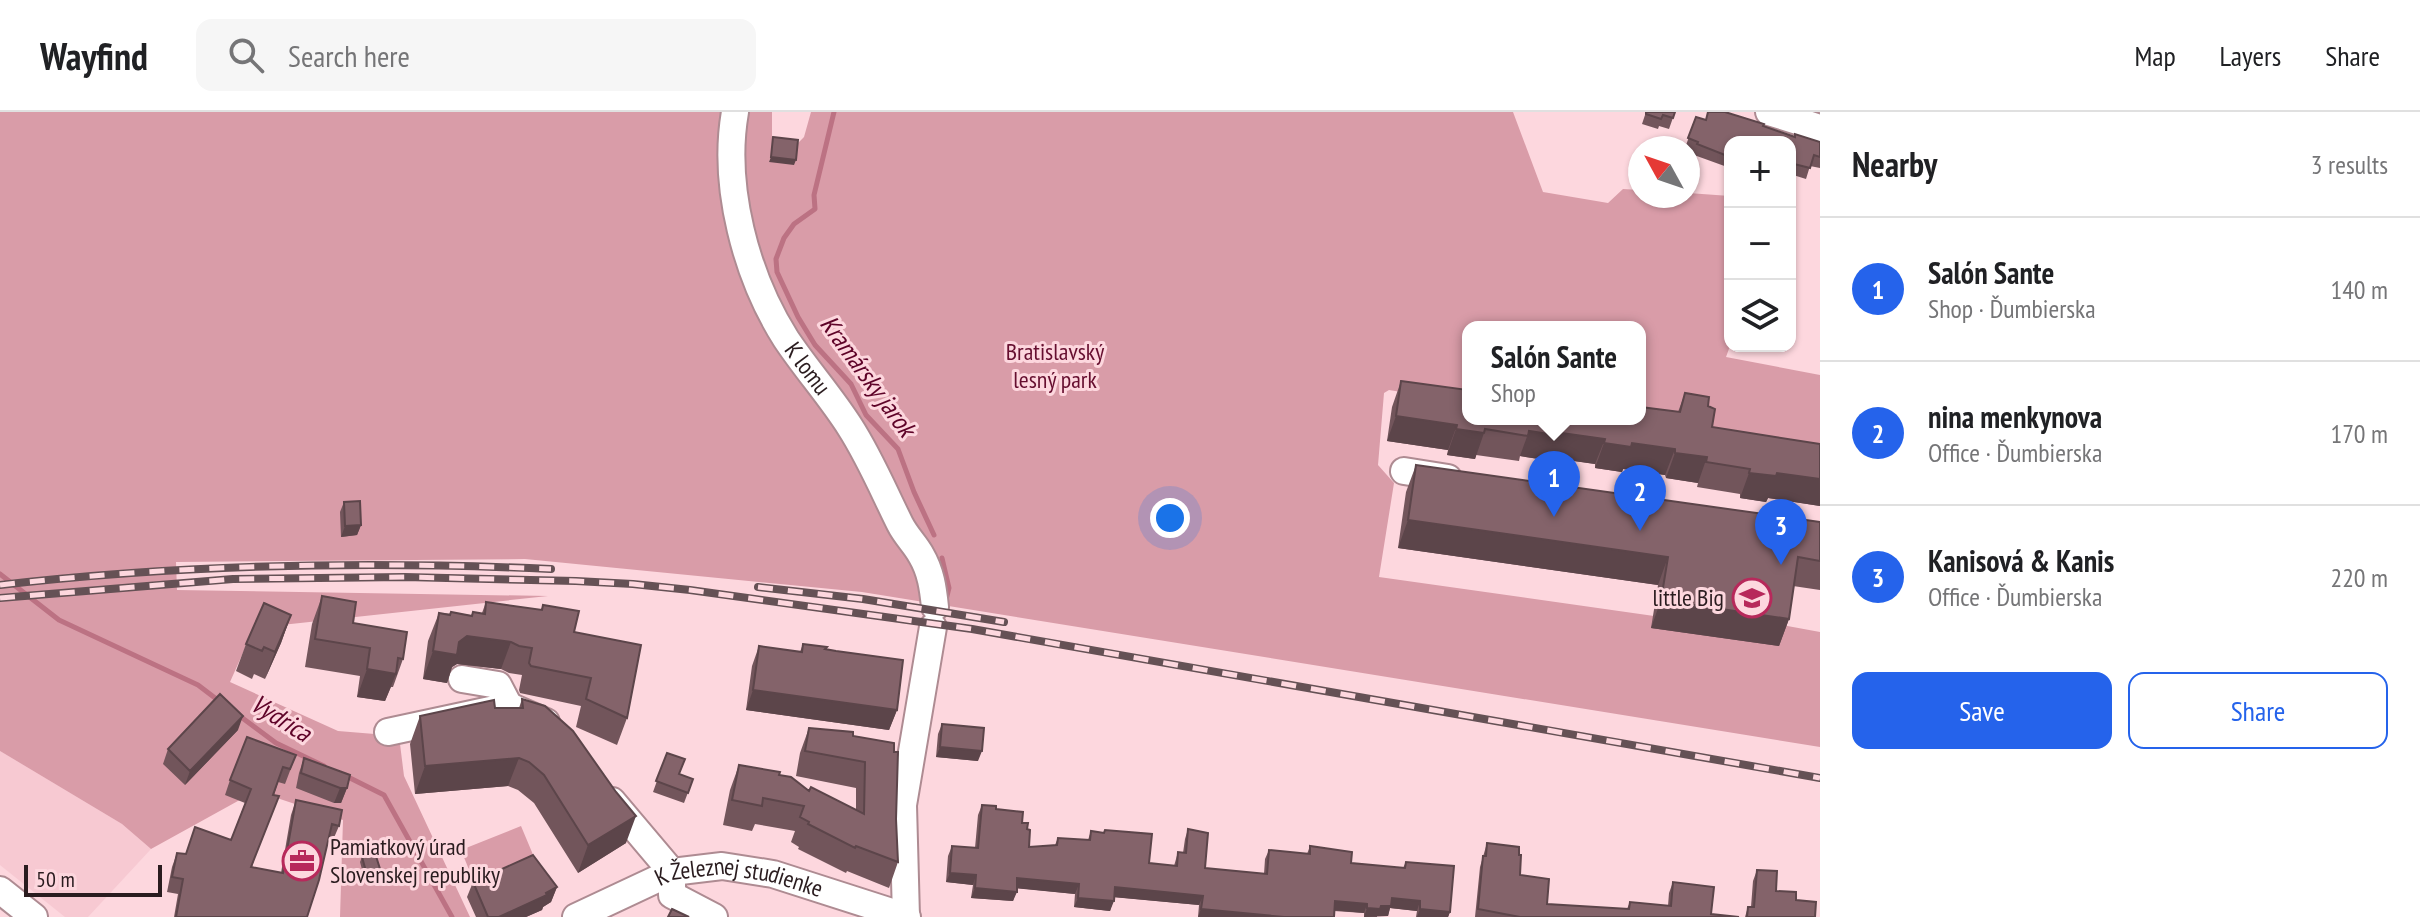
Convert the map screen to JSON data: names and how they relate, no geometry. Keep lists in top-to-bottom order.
{
  "streets": {
    "street": ["K lomu", "K Železnej studienke"]
  },
  "crossings": [
    ["K lomu", "K Železnej studienke"]
  ],
  "water": ["Kramársky jarok", "Vydrica"],
  "parks": ["Bratislavský lesný park"],
  "places": {
    "school or university": ["little Big"],
    "office": ["Pamiatkový úrad Slovenskej republiky"]
  },
  "scale_bar": "50 m",
  "north": "top left",
  "page": {
    "header": "Wayfind",
    "search": "Search here",
    "nav": ["Map", "Layers", "Share"],
    "heading": ["Nearby", "3 results"],
    "map_buttons": ["+", "−"],
    "list": [
      {
        "mark": "1",
        "name": "Salón Sante",
        "note": "Shop · Ďumbierska",
        "value": "140 m"
      },
      {
        "mark": "2",
        "name": "nina menkynova",
        "note": "Office · Ďumbierska",
        "value": "170 m"
      },
      {
        "mark": "3",
        "name": "Kanisová & Kanis",
        "note": "Office · Ďumbierska",
        "value": "220 m"
      }
    ],
    "popup": ["Salón Sante", "Shop"],
    "pins": ["1", "2", "3"],
    "buttons": ["Save", "Share"],
    "scale": "50 m"
  }
}
